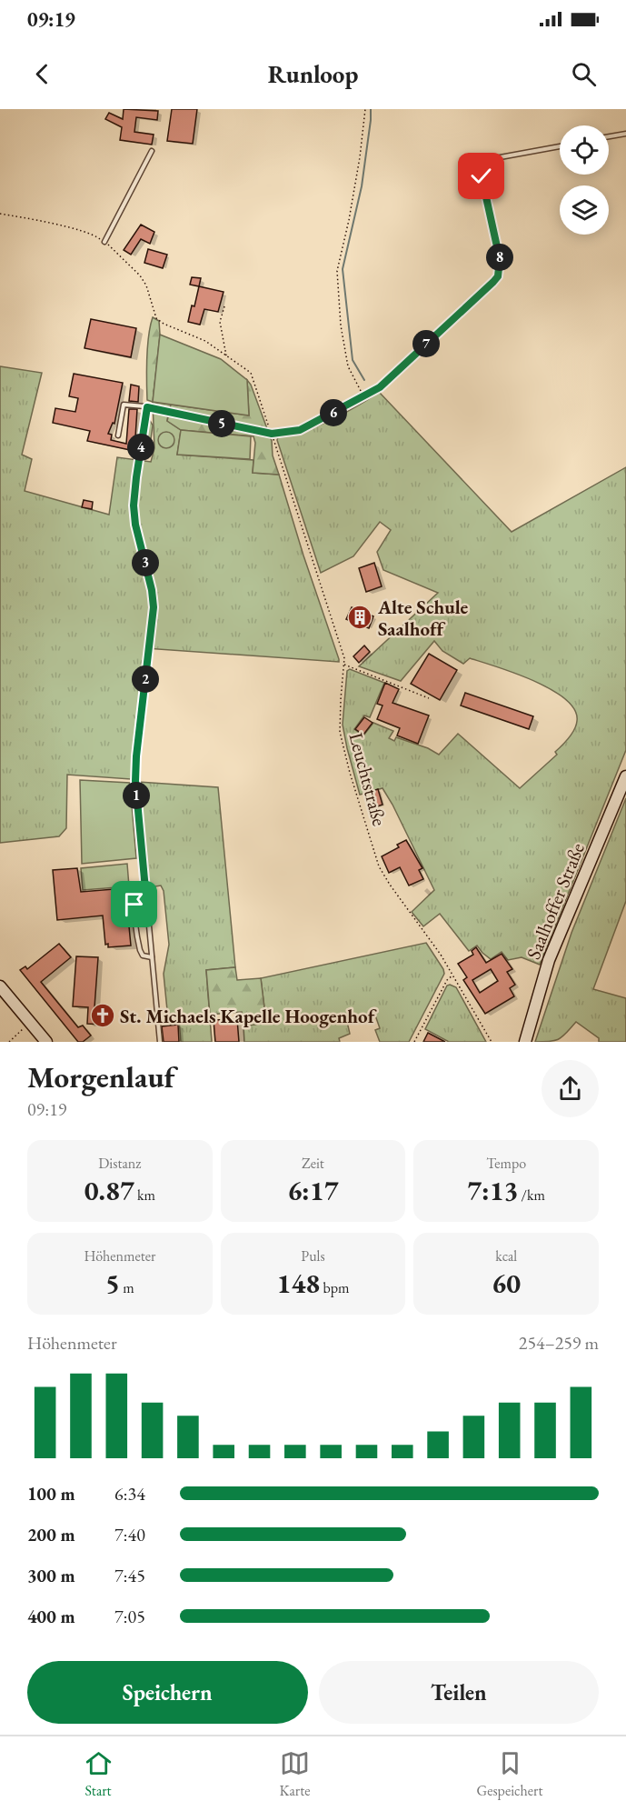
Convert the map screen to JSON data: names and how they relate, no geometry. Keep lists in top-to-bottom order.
{
  "streets": {
    "street": ["Saalhoffer Straße"],
    "path": ["Leuchtstraße"]
  },
  "places": {
    "building": ["Alte Schule Saalhoff"],
    "church": ["St. Michaels Kapelle Hoogenhof"]
  },
  "page": {
    "status": "09:19",
    "header": "Runloop",
    "pins": [
      "8",
      "7",
      "6",
      "5",
      "4",
      "3",
      "2",
      "1"
    ],
    "heading": ["Morgenlauf", "09:19"],
    "stats": [
      ["Distanz", "0.87 km"],
      ["Zeit", "6:17"],
      ["Tempo", "7:13 /km"],
      ["Höhenmeter", "5 m"],
      ["Puls", "148 bpm"],
      ["kcal", "60"]
    ],
    "chart": ["Höhenmeter", "254–259 m"],
    "list": [
      {
        "name": "100 m",
        "note": "6:34"
      },
      {
        "name": "200 m",
        "note": "7:40"
      },
      {
        "name": "300 m",
        "note": "7:45"
      },
      {
        "name": "400 m",
        "note": "7:05"
      }
    ],
    "buttons": ["Speichern", "Teilen"],
    "tabs": ["Start", "Karte", "Gespeichert"]
  }
}
